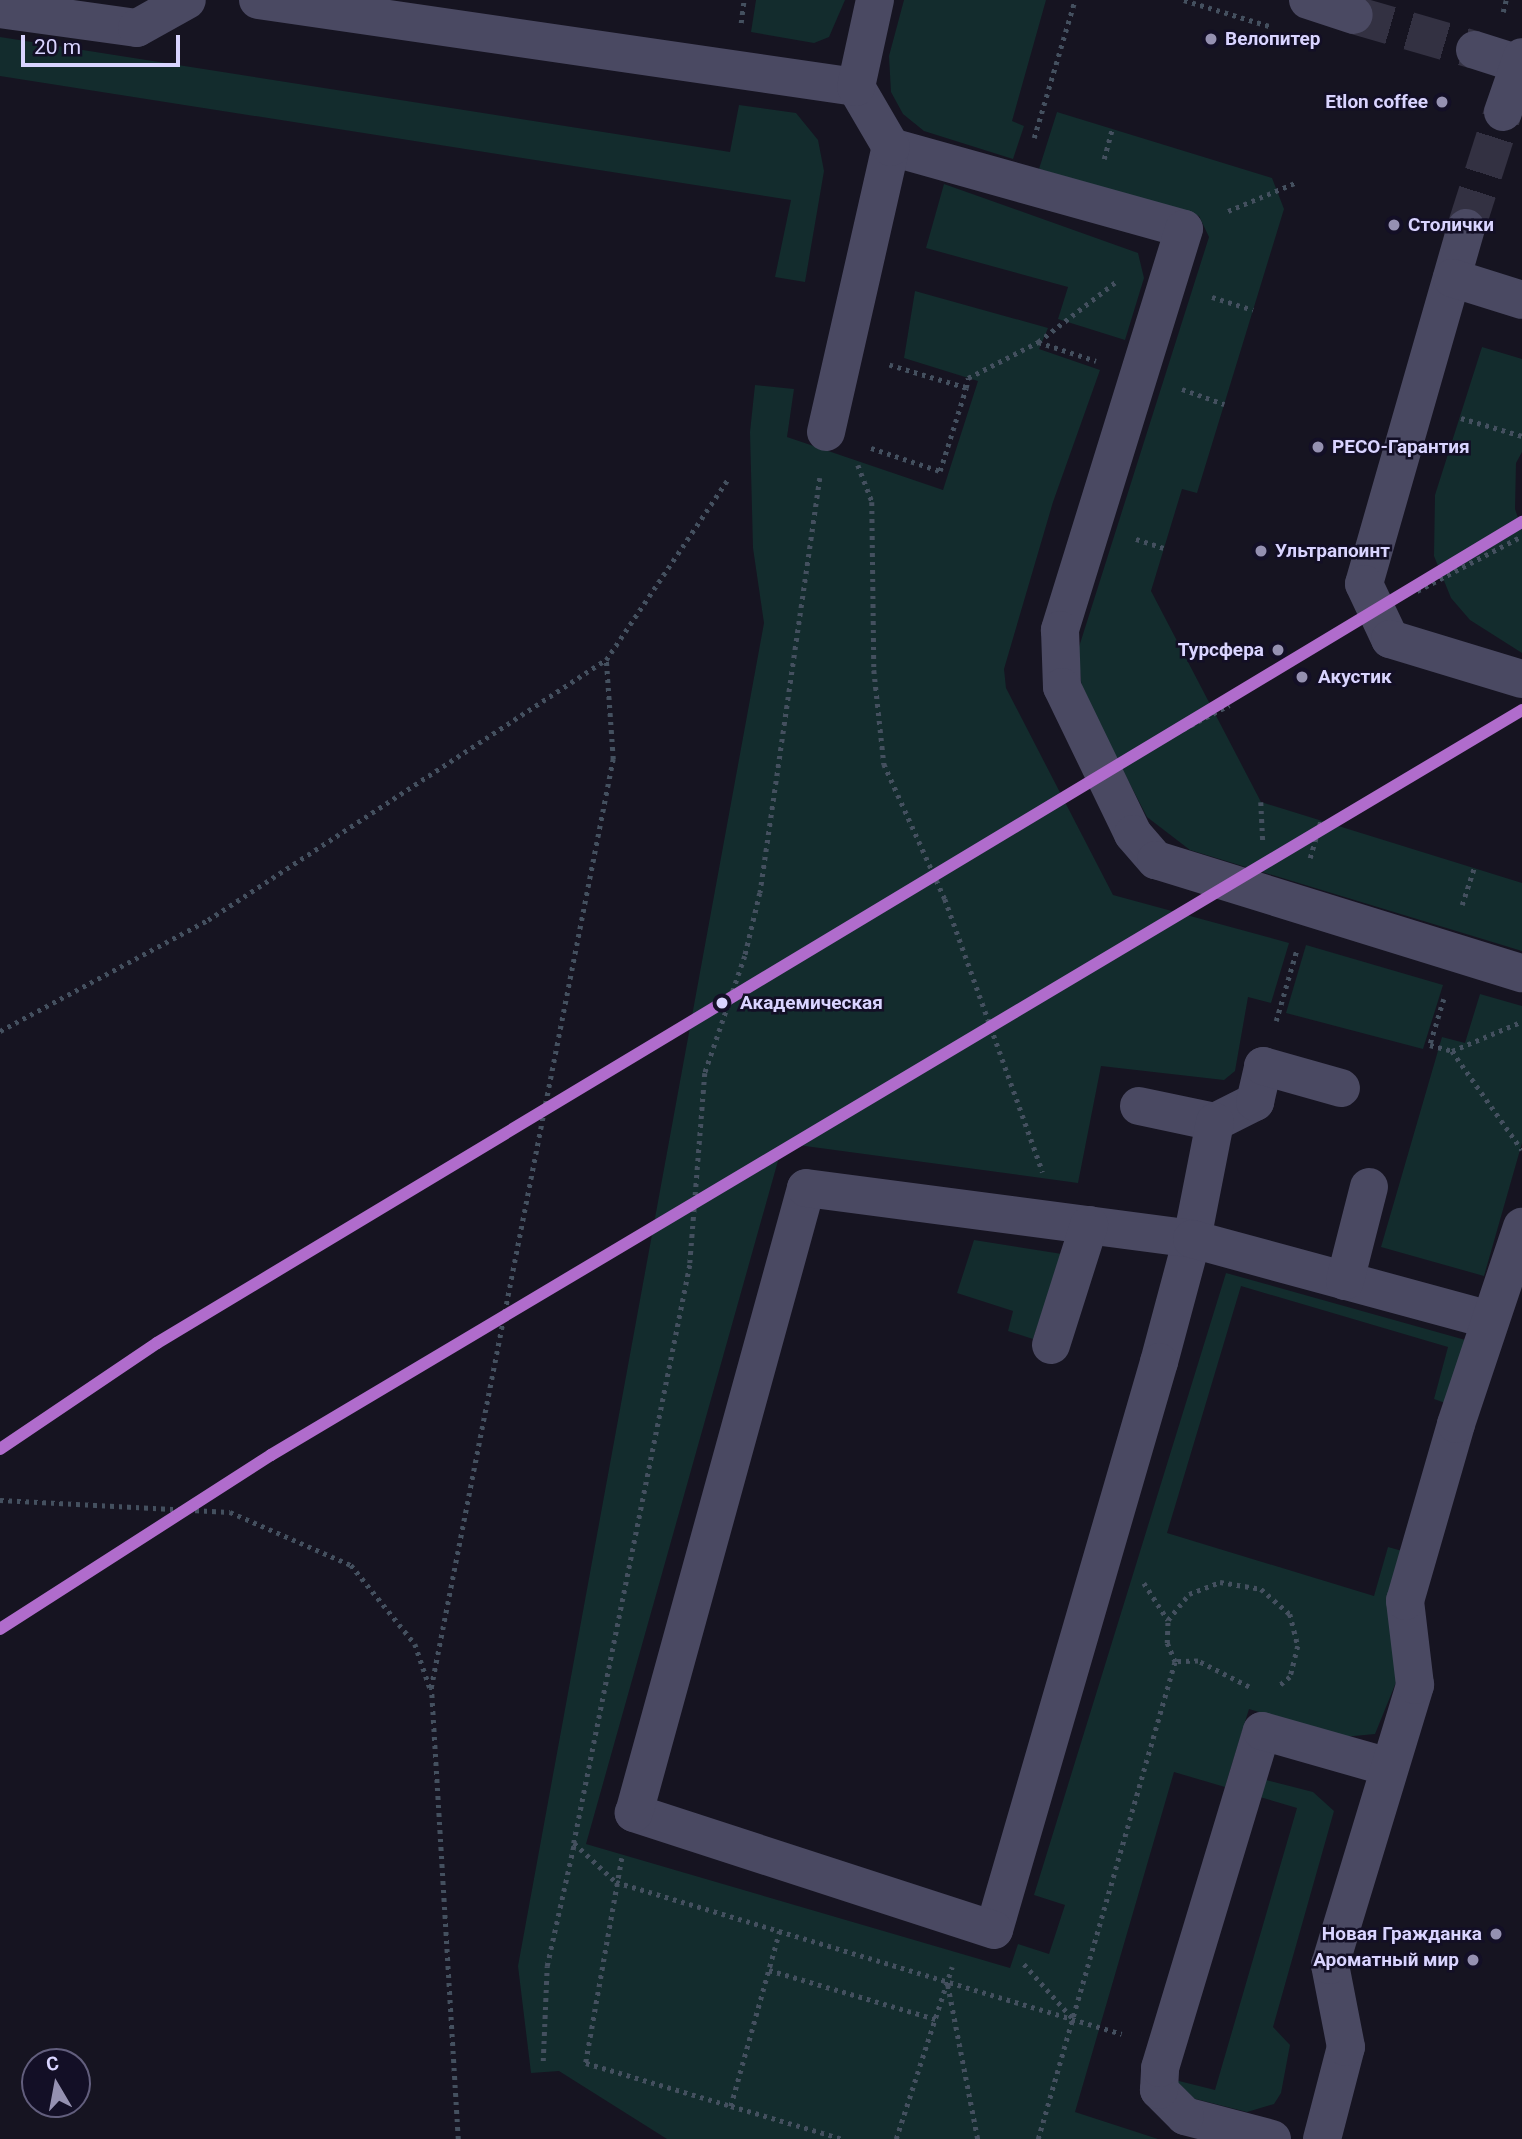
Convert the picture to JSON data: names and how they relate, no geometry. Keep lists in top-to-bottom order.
{
  "places": [
    "Велопитер",
    "Etlon coffee",
    "Столички",
    "РЕСО-Гарантия",
    "Ультрапоинт",
    "Турсфера",
    "Акустик",
    "Академическая",
    "Новая Гражданка",
    "Ароматный мир"
  ],
  "scale_bar": "20 m",
  "north": "top"
}
